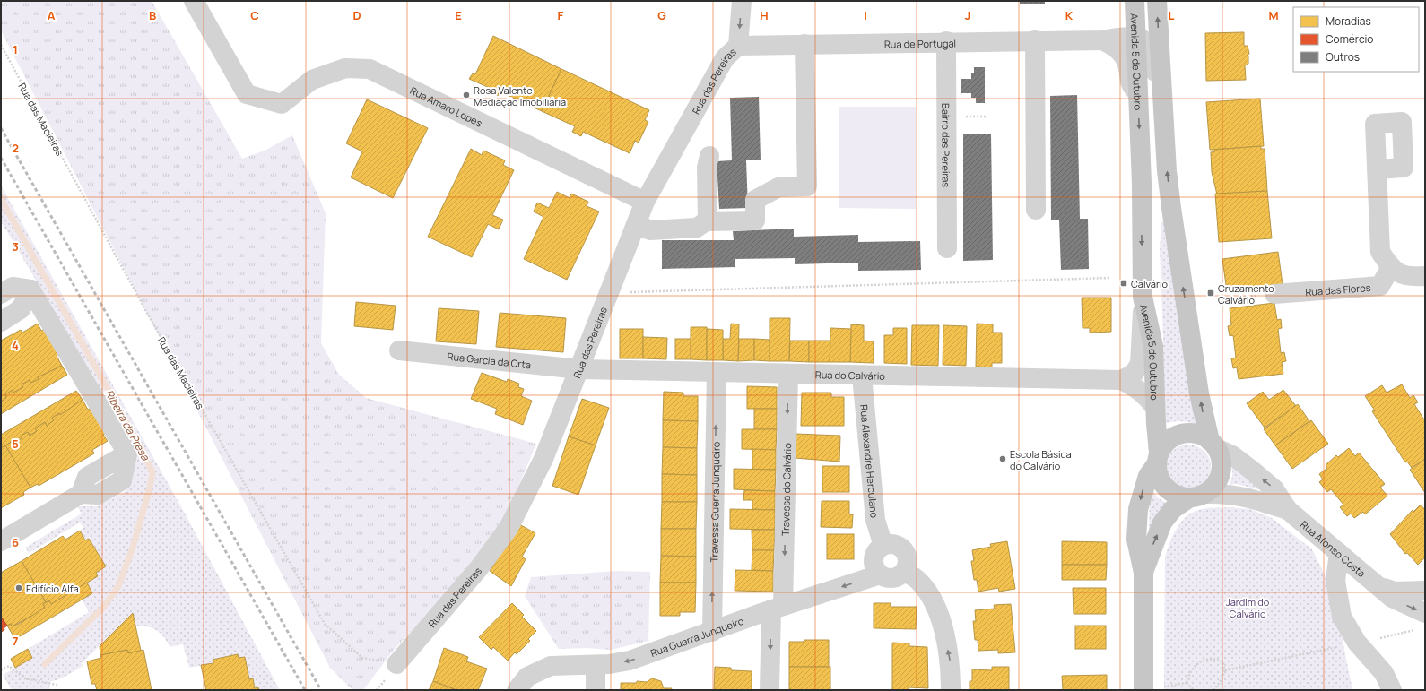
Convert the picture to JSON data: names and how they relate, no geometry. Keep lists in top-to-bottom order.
{
  "streets": {
    "main road": ["Avenida 5 de Outubro"],
    "street": [
      "Rua de Portugal",
      "Rua das Pereiras",
      "Rua Amaro Lopes",
      "Bairro das Pereiras",
      "Rua das Flores",
      "Rua Garcia da Orta",
      "Rua do Calvário",
      "Rua Alexandre Herculano",
      "Travessa do Calvário",
      "Travessa Guerra Junqueiro",
      "Rua Afonso Costa",
      "Rua Guerra Junqueiro"
    ],
    "path": ["Rua das Macieiras"]
  },
  "crossings": [
    ["Rua de Portugal", "Avenida 5 de Outubro"],
    ["Rua de Portugal", "Rua das Pereiras"],
    ["Rua de Portugal", "Bairro das Pereiras"],
    ["Avenida 5 de Outubro", "Rua do Calvário"],
    ["Avenida 5 de Outubro", "Rua Afonso Costa"],
    ["Rua das Pereiras", "Rua Amaro Lopes"],
    ["Rua das Pereiras", "Rua das Macieiras"],
    ["Rua das Pereiras", "Rua Garcia da Orta"],
    ["Rua das Pereiras", "Rua do Calvário"],
    ["Rua Garcia da Orta", "Rua do Calvário"],
    ["Rua do Calvário", "Rua Alexandre Herculano"],
    ["Rua do Calvário", "Travessa do Calvário"],
    ["Rua do Calvário", "Travessa Guerra Junqueiro"],
    ["Rua Alexandre Herculano", "Rua Guerra Junqueiro"],
    ["Travessa do Calvário", "Rua Guerra Junqueiro"],
    ["Travessa Guerra Junqueiro", "Rua Guerra Junqueiro"]
  ],
  "one_way": ["Travessa do Calvário", "Travessa Guerra Junqueiro", "Rua Guerra Junqueiro"],
  "water": ["Ribeira da Presa"],
  "parks": ["Jardim do Calvário"],
  "places": {
    "other": ["Rosa Valente Mediação Imobiliária", "Escola Básica do Calvário", "Edifício Alfa"],
    "transit": ["Calvário", "Cruzamento Calvário"]
  },
  "legend": ["Moradias", "Comércio", "Outros"],
  "grid": {
    "columns": [
      "A",
      "B",
      "C",
      "D",
      "E",
      "F",
      "G",
      "H",
      "I",
      "J",
      "K",
      "L",
      "M"
    ],
    "rows": [
      "1",
      "2",
      "3",
      "4",
      "5",
      "6",
      "7"
    ]
  }
}
